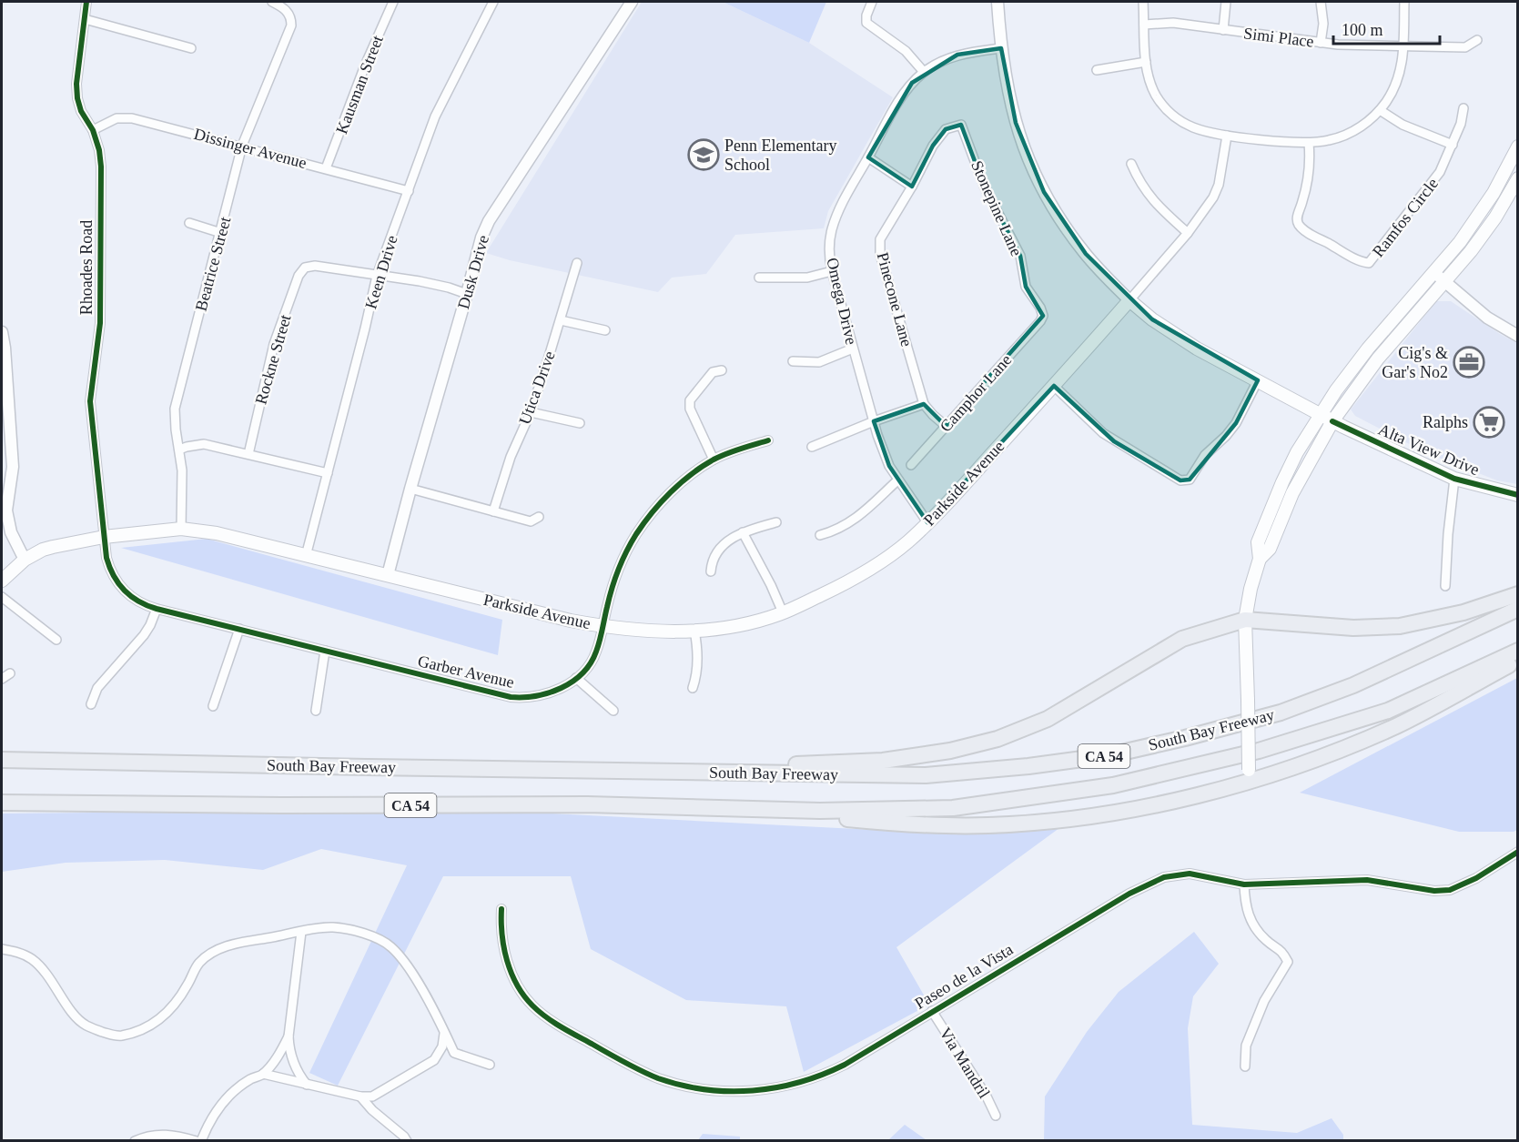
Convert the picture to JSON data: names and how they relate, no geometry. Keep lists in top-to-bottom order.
{
  "streets": {
    "highway": ["South Bay Freeway", "CA 54"],
    "main road": ["Alta View Drive", "Parkside Avenue"],
    "street": [
      "Simi Place",
      "Kausman Street",
      "Dissinger Avenue",
      "Stonepine Lane",
      "Ramfos Circle",
      "Beatrice Street",
      "Rhoades Road",
      "Keen Drive",
      "Dusk Drive",
      "Pinecone Lane",
      "Omega Drive",
      "Rockne Street",
      "Utica Drive",
      "Camphor Lane",
      "Garber Avenue",
      "Paseo de la Vista",
      "Via Mandril"
    ]
  },
  "crossings": [
    ["Kausman Street", "Dissinger Avenue"],
    ["Dissinger Avenue", "Beatrice Street"],
    ["Dissinger Avenue", "Rhoades Road"],
    ["Dissinger Avenue", "Keen Drive"],
    ["Stonepine Lane", "Pinecone Lane"],
    ["Stonepine Lane", "Camphor Lane"],
    ["Beatrice Street", "Parkside Avenue"],
    ["Rhoades Road", "Parkside Avenue"],
    ["Rhoades Road", "Garber Avenue"],
    ["Keen Drive", "Rockne Street"],
    ["Keen Drive", "Parkside Avenue"],
    ["Dusk Drive", "Parkside Avenue"],
    ["Pinecone Lane", "Camphor Lane"],
    ["Omega Drive", "Alta View Drive"],
    ["Omega Drive", "Parkside Avenue"],
    ["Alta View Drive", "Parkside Avenue"],
    ["Parkside Avenue", "Garber Avenue"],
    ["Paseo de la Vista", "Via Mandril"]
  ],
  "places": {
    "school or university": ["Penn Elementary School"],
    "office": ["Cig's & Gar's No2"],
    "supermarket": ["Ralphs"]
  },
  "scale_bar": "100 m"
}
